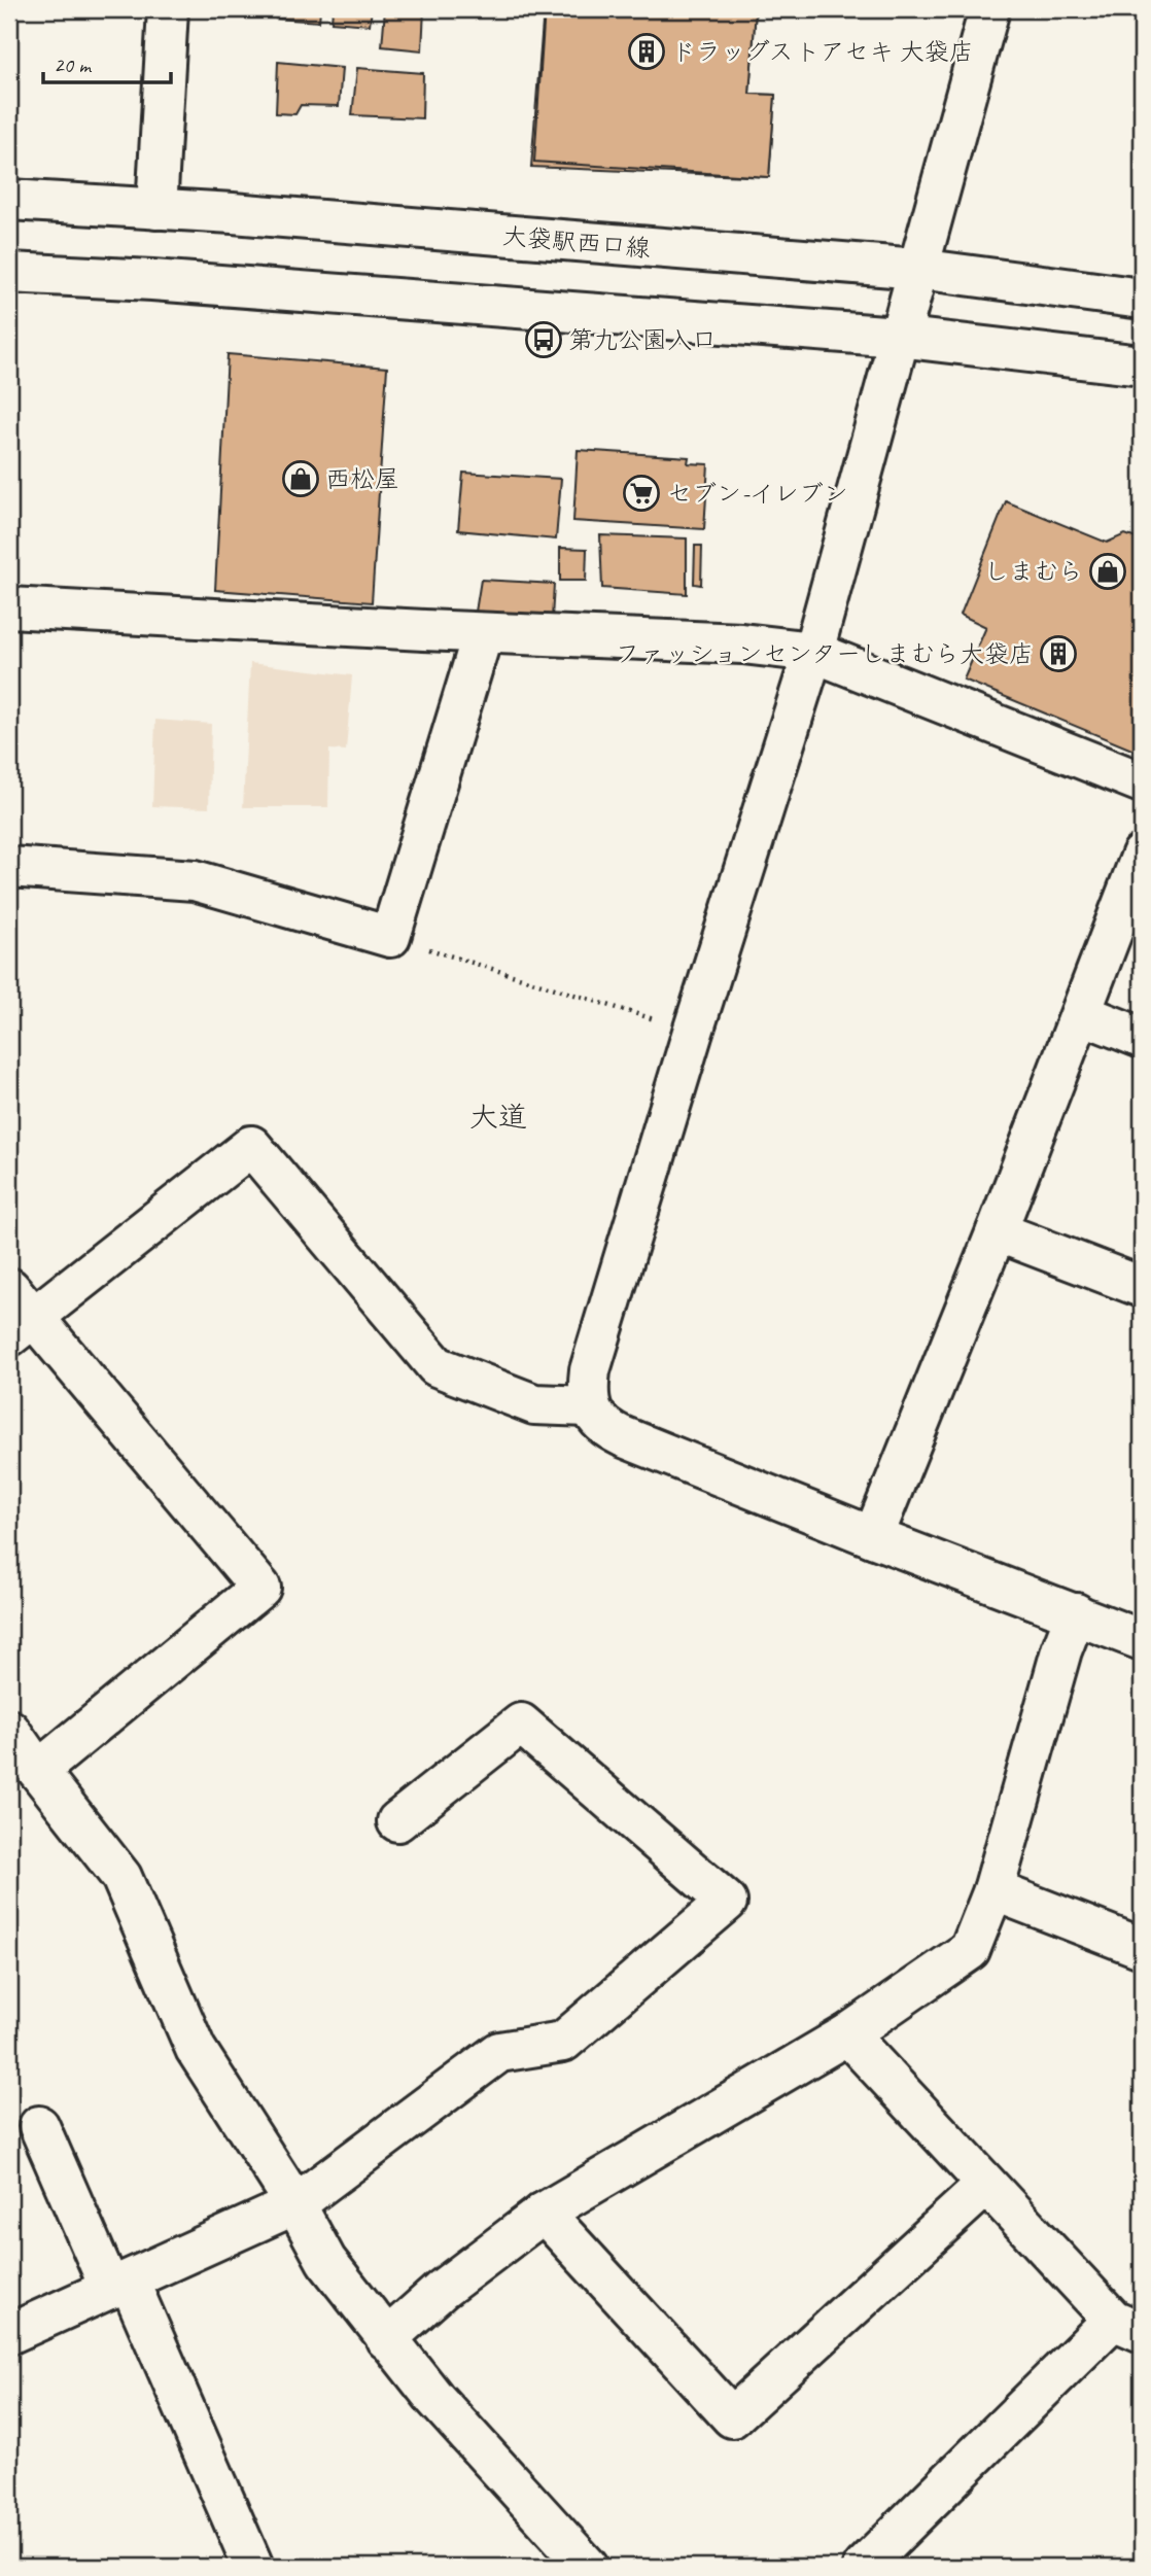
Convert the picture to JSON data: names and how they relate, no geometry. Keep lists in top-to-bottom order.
{
  "streets": {
    "street": ["大袋駅西口線"]
  },
  "districts": ["大道"],
  "places": {
    "building": ["ドラッグストアセキ 大袋店", "ファッションセンターしまむら大袋店"],
    "bus stop": ["第九公園入口"],
    "shop": ["西松屋", "しまむら"],
    "supermarket": ["セブン-イレブン"]
  },
  "scale_bar": "20 m"
}
